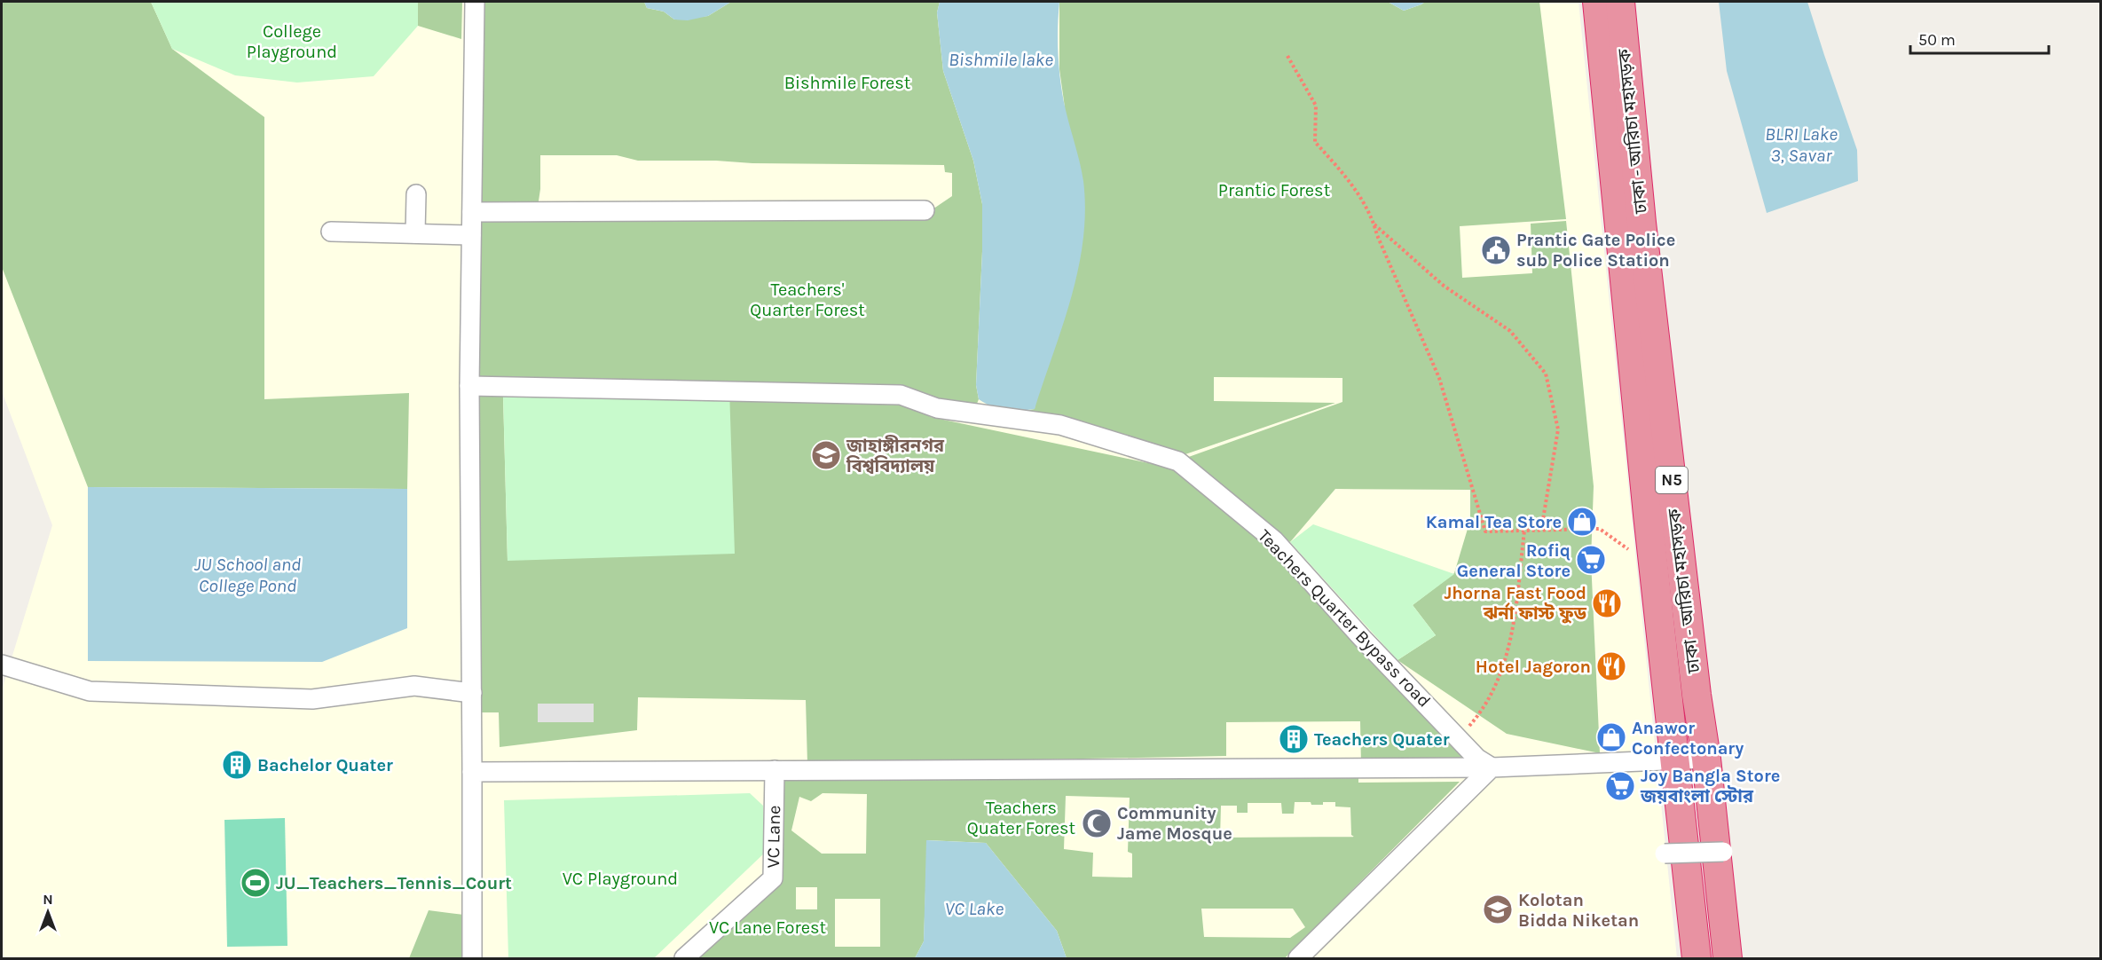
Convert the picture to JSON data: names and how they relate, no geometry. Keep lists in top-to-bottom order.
{
  "streets": {
    "highway": ["ঢাকা - আরিচা মহাসড়ক", "N5"],
    "street": ["Teachers Quarter Bypass road", "VC Lane"]
  },
  "water": [
    "Bishmile lake",
    "BLRI Lake 3, Savar",
    "JU School and College Pond",
    "VC Lake"
  ],
  "parks": [
    "College Playground",
    "Bishmile Forest",
    "Prantic Forest",
    "Teachers' Quarter Forest",
    "Teachers Quater Forest",
    "VC Playground",
    "VC Lane Forest"
  ],
  "places": {
    "public building": ["Prantic Gate Police sub Police Station"],
    "school or university": ["জাহাঙ্গীরনগর বিশ্ববিদ্যালয়", "Kolotan Bidda Niketan"],
    "shop": ["Kamal Tea Store", "Anawor Confectonary"],
    "supermarket": ["Rofiq General Store", "Joy Bangla Store জয়বাংলা স্টোর"],
    "restaurant": ["Jhorna Fast Food ঝর্না ফাস্ট ফুড", "Hotel Jagoron"],
    "building": ["Teachers Quater", "Bachelor Quater"],
    "mosque": ["Community Jame Mosque"],
    "sports": ["JU_Teachers_Tennis_Court"]
  },
  "scale_bar": "50 m",
  "north": "top"
}
